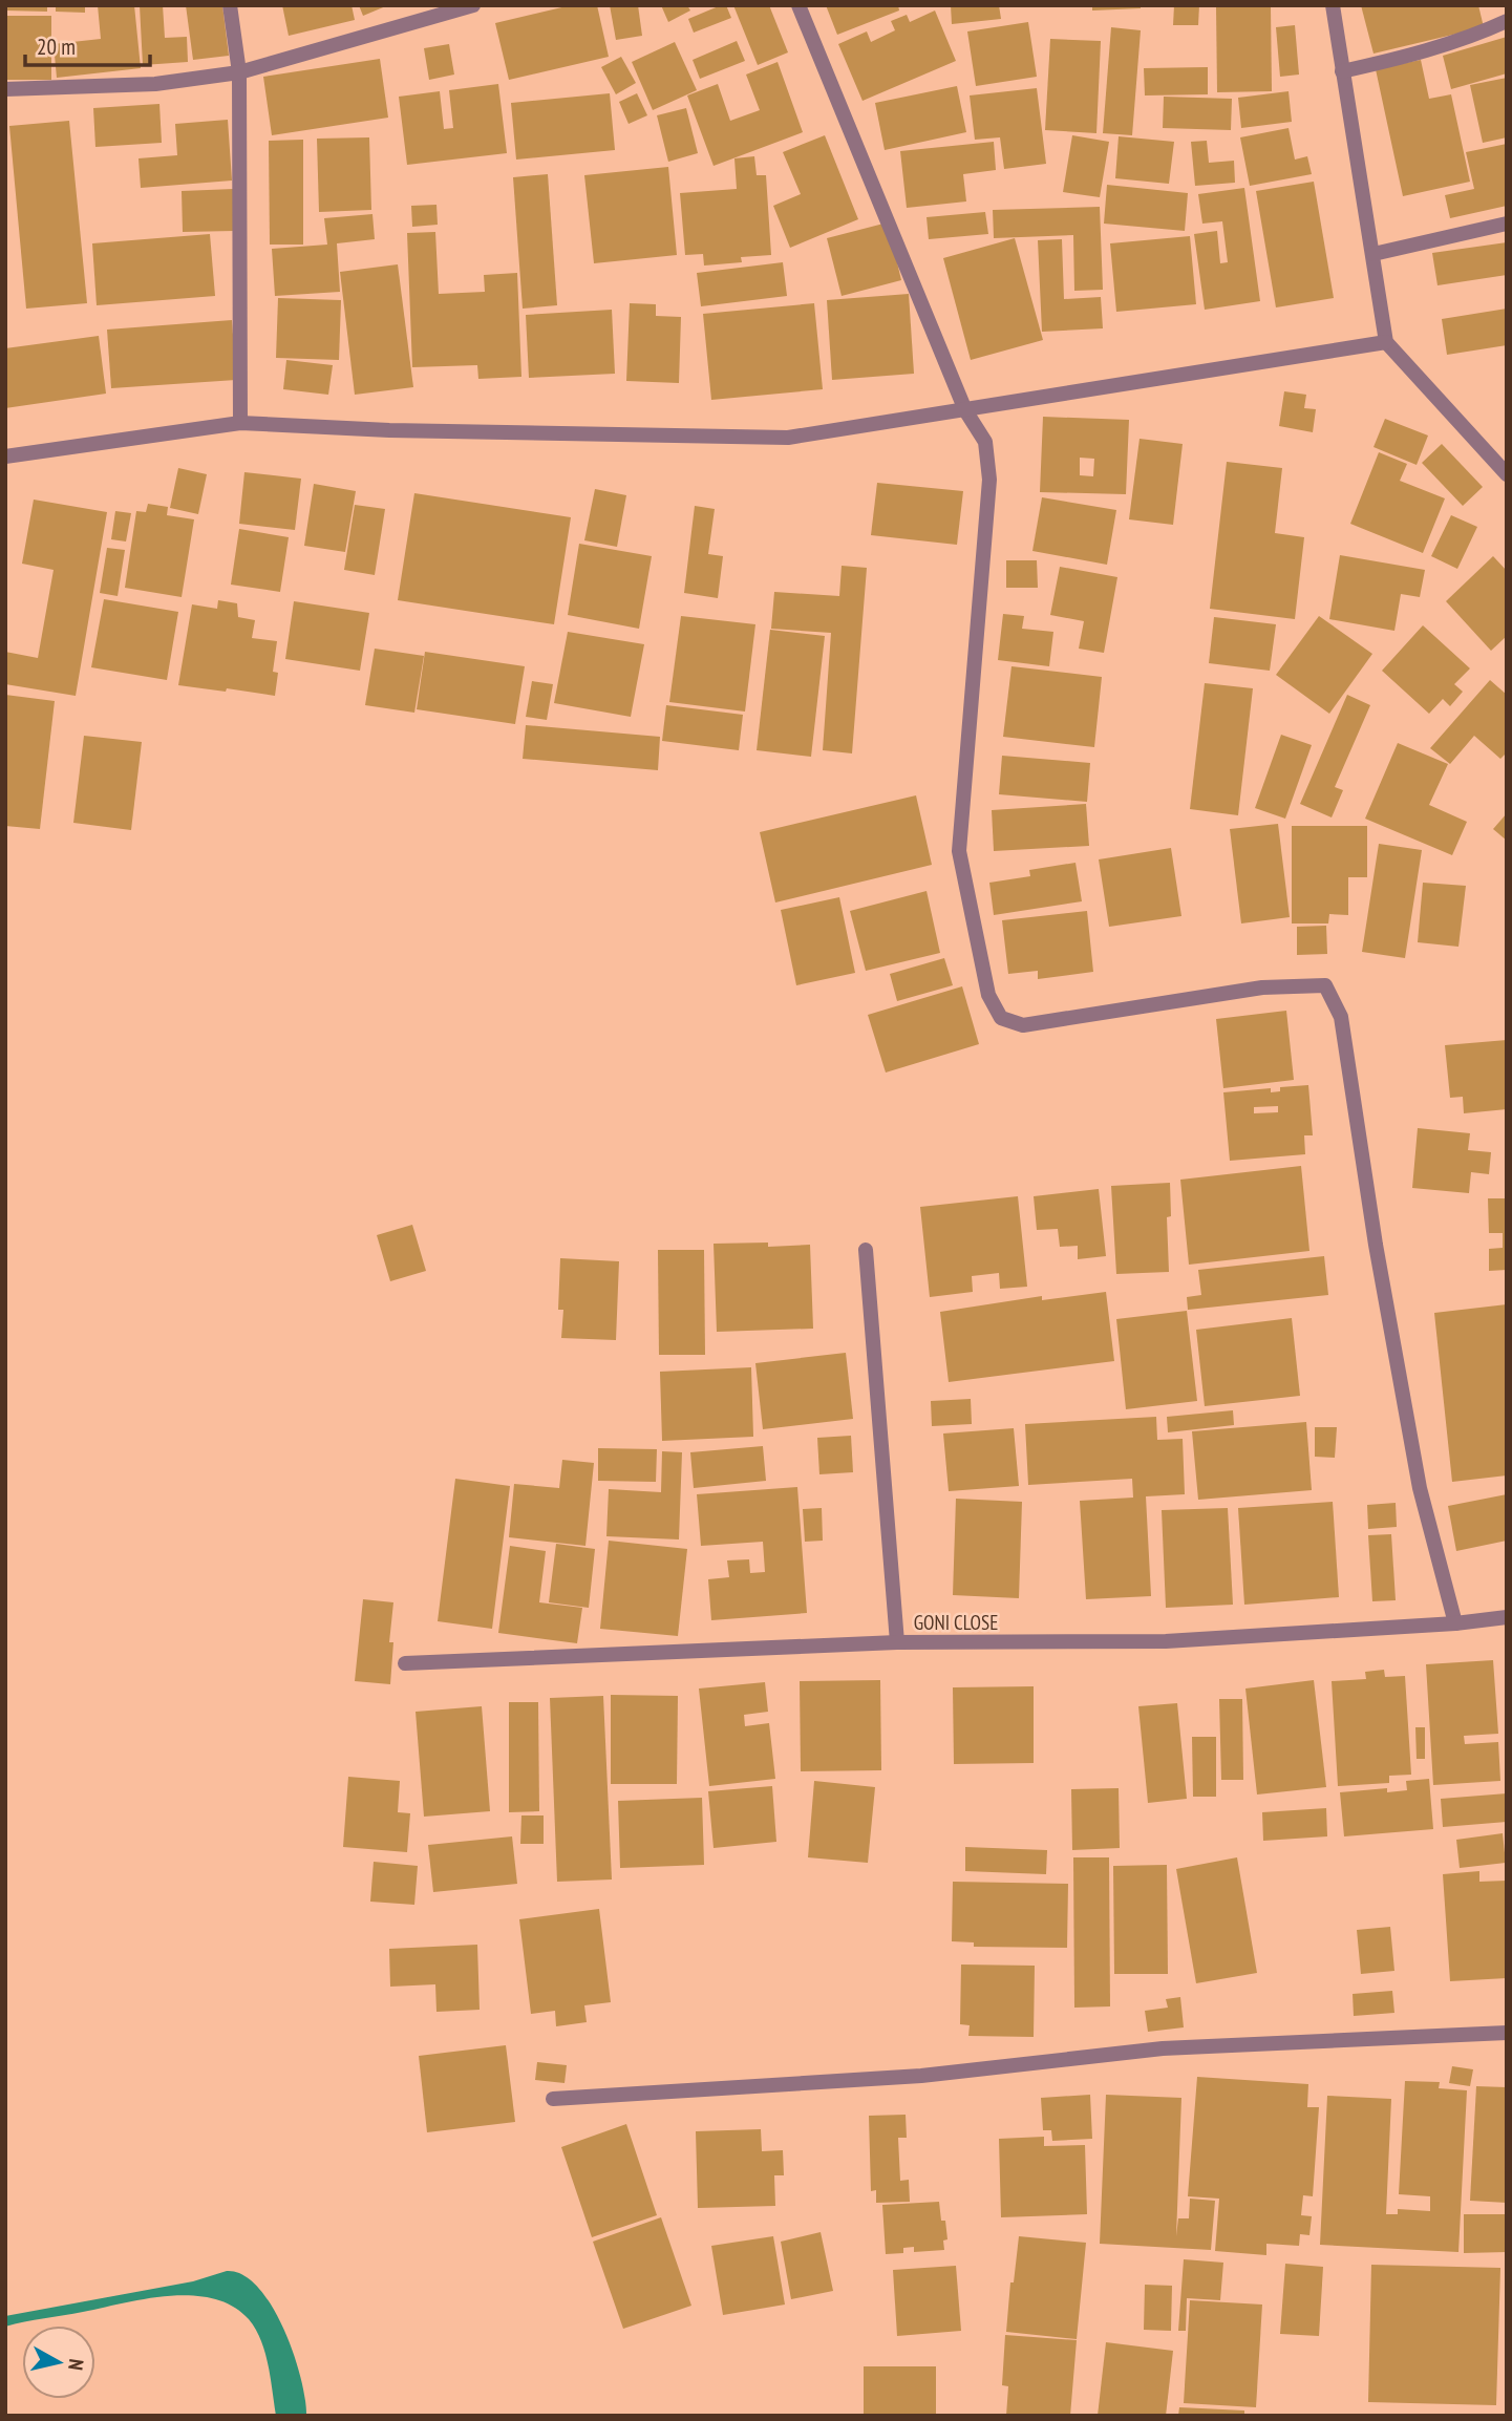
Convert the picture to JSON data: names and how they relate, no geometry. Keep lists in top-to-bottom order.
{
  "streets": {
    "street": ["GONI CLOSE"]
  },
  "scale_bar": "20 m",
  "north": "right"
}
